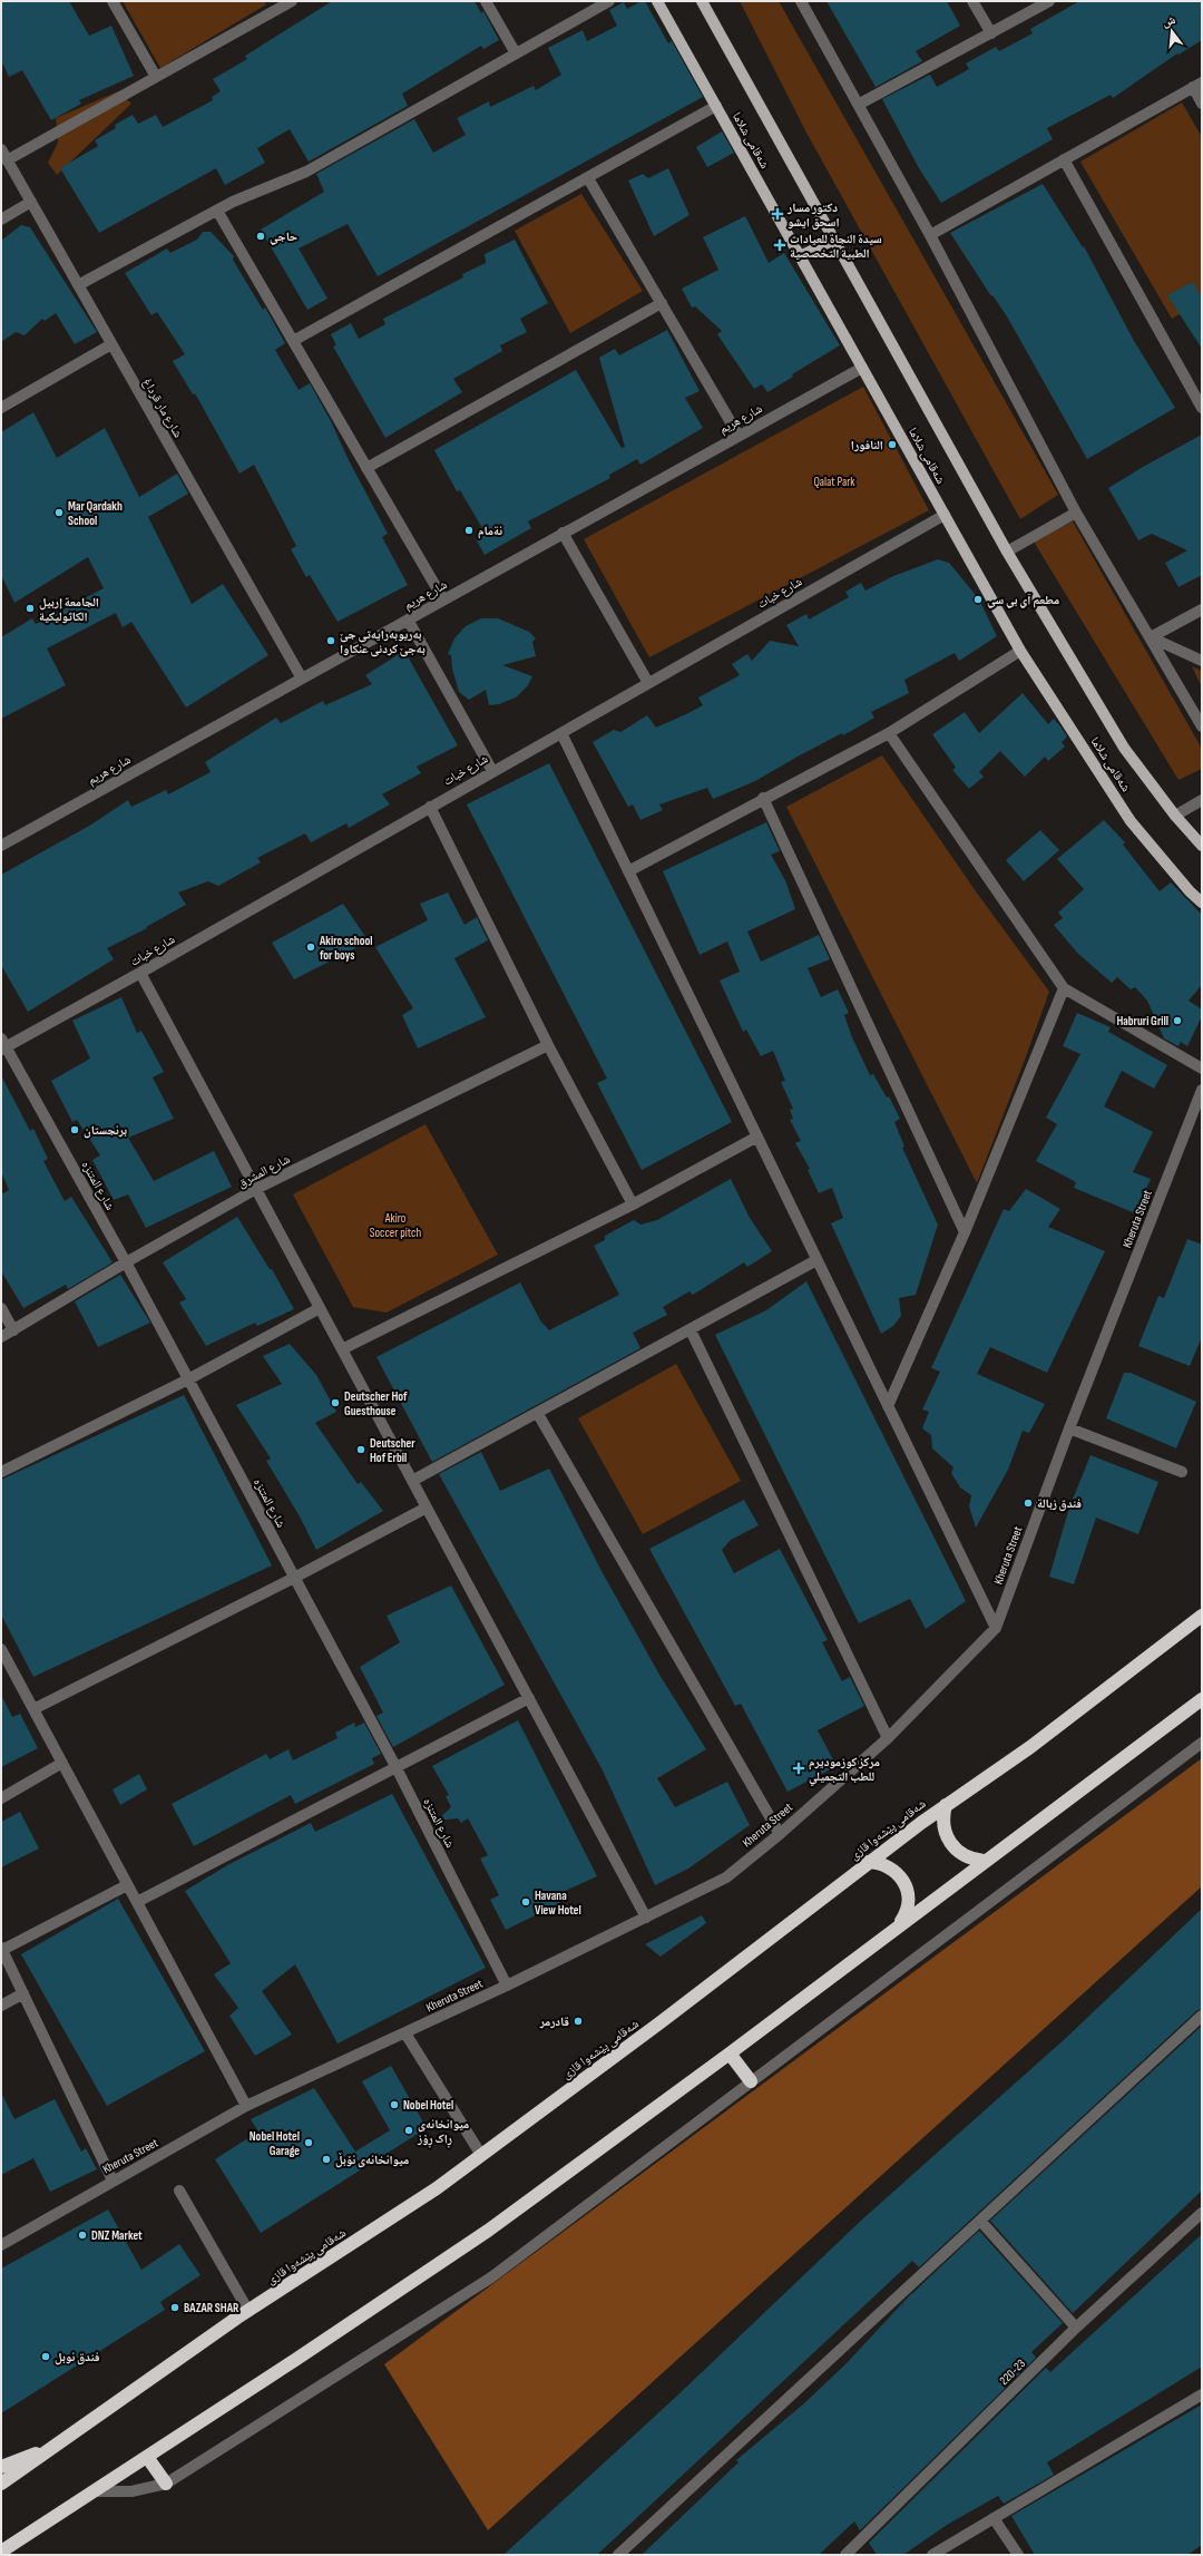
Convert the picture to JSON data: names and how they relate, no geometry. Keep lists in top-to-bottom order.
{
  "streets": {
    "highway": ["شەقامی پێشەوا قازی"],
    "main road": ["شەقامی شلاما"],
    "street": [
      "شارع مار قرداغ",
      "شارع هريم",
      "شارع خبات",
      "شارع المشرق",
      "شارع المتنزه",
      "Kheruta Street",
      "220-23"
    ]
  },
  "crossings": [
    ["شەقامی شلاما", "شارع هريم"],
    ["شەقامی شلاما", "شارع خبات"],
    ["شارع مار قرداغ", "شارع هريم"],
    ["شارع خبات", "شارع المتنزه"],
    ["شارع المشرق", "شارع المتنزه"],
    ["شارع المتنزه", "Kheruta Street"]
  ],
  "parks": ["Qalat Park", "Akiro Soccer pitch"],
  "places": {
    "health": ["دكتور مسار اسحق ايشو", "سيدة النجاة للعيادات الطبية التخصصية", "مركز كوزموديرم للطب التجميلي"],
    "other": [
      "حاجي",
      "النافورا",
      "Mar Qardakh School",
      "نةمام",
      "مطعم آي بي سي",
      "الجامعة إربيل الكاثوليكية",
      "بەریوبەرایەتی جێ بەجێ کردنی عنکاوا",
      "Akiro school for boys",
      "Habruri Grill",
      "برنجستان",
      "Deutscher Hof Guesthouse",
      "Deutscher Hof Erbil",
      "فندق زبالة",
      "Havana View Hotel",
      "قادرمر",
      "Nobel Hotel",
      "میوانخانەی ڕاک ڕۆز",
      "Nobel Hotel Garage",
      "میوانخانەی نۆبڵ",
      "DNZ Market",
      "BAZAR SHAR",
      "فندق نوبل"
    ]
  },
  "north": "top"
}
